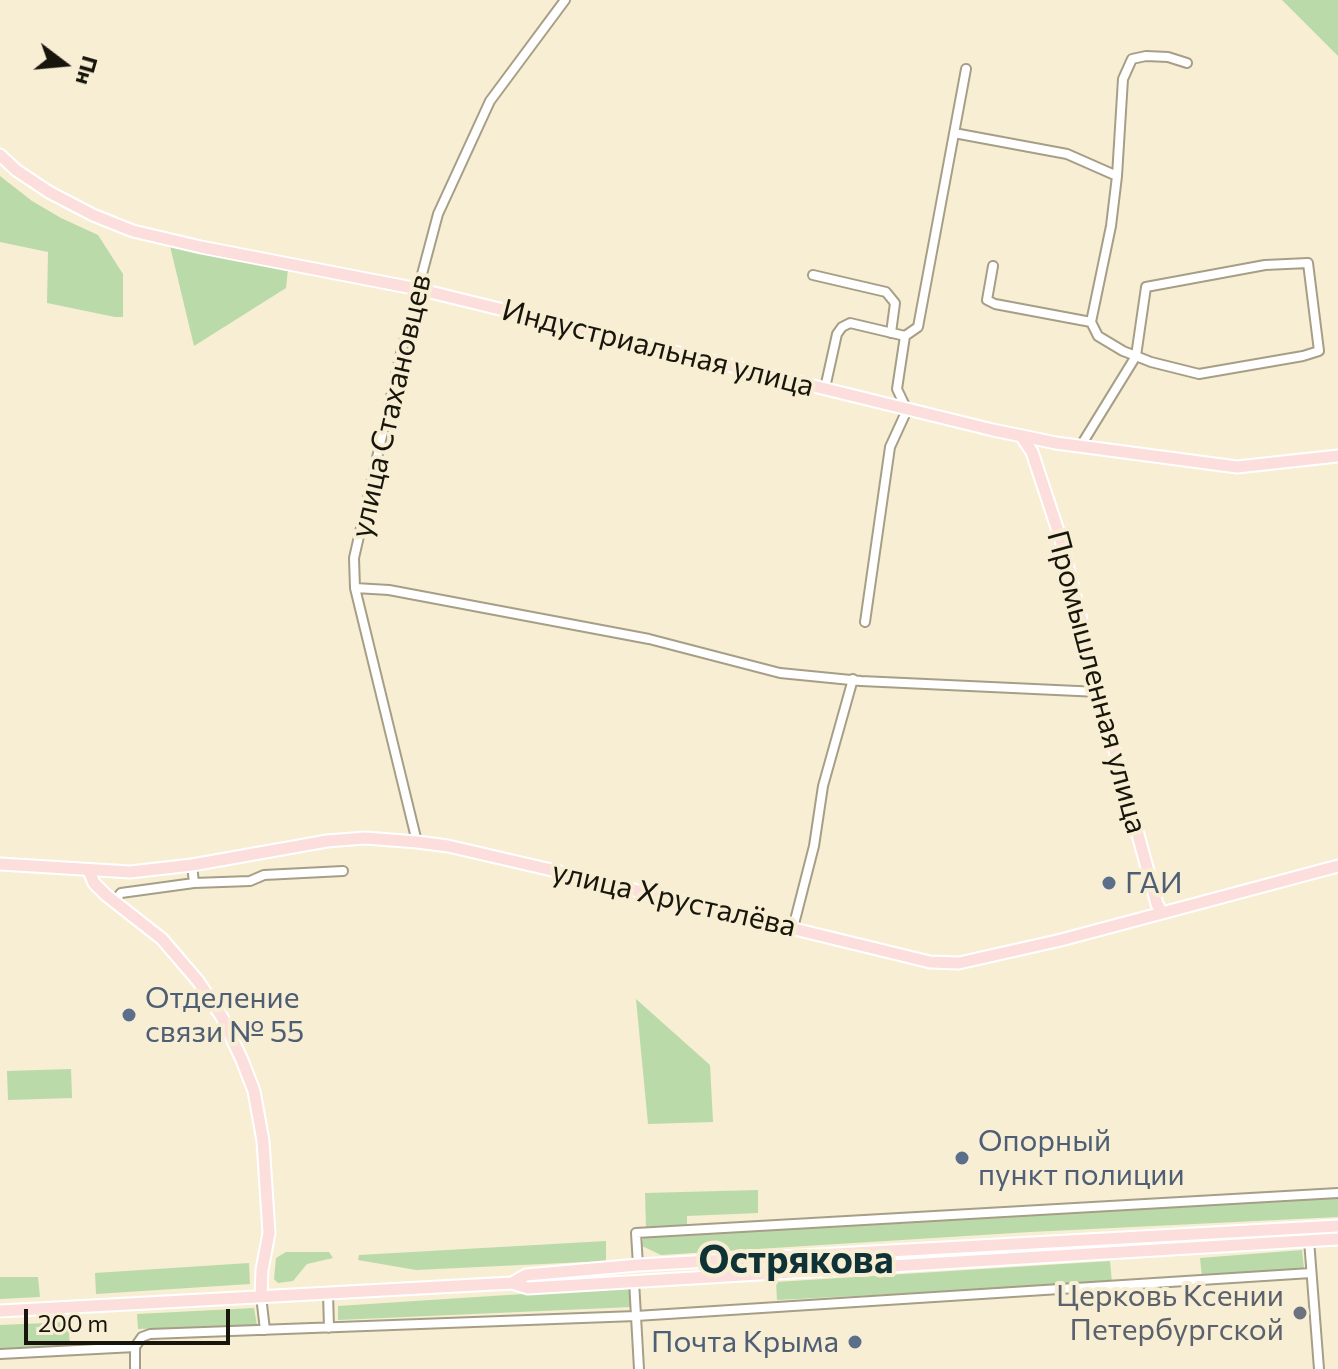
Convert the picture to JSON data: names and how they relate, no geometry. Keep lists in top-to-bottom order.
{
  "streets": {
    "main road": ["Индустриальная улица", "Промышленная улица", "улица Хрусталёва"],
    "street": ["улица Стахановцев"]
  },
  "crossings": [
    ["Индустриальная улица", "улица Стахановцев"],
    ["Индустриальная улица", "Промышленная улица"],
    ["улица Стахановцев", "улица Хрусталёва"],
    ["Промышленная улица", "улица Хрусталёва"]
  ],
  "districts": ["Острякова"],
  "places": [
    "ГАИ",
    "Отделение связи № 55",
    "Опорный пункт полиции",
    "Церковь Ксении Петербургской",
    "Почта Крыма"
  ],
  "scale_bar": "200 m",
  "north": "right"
}
